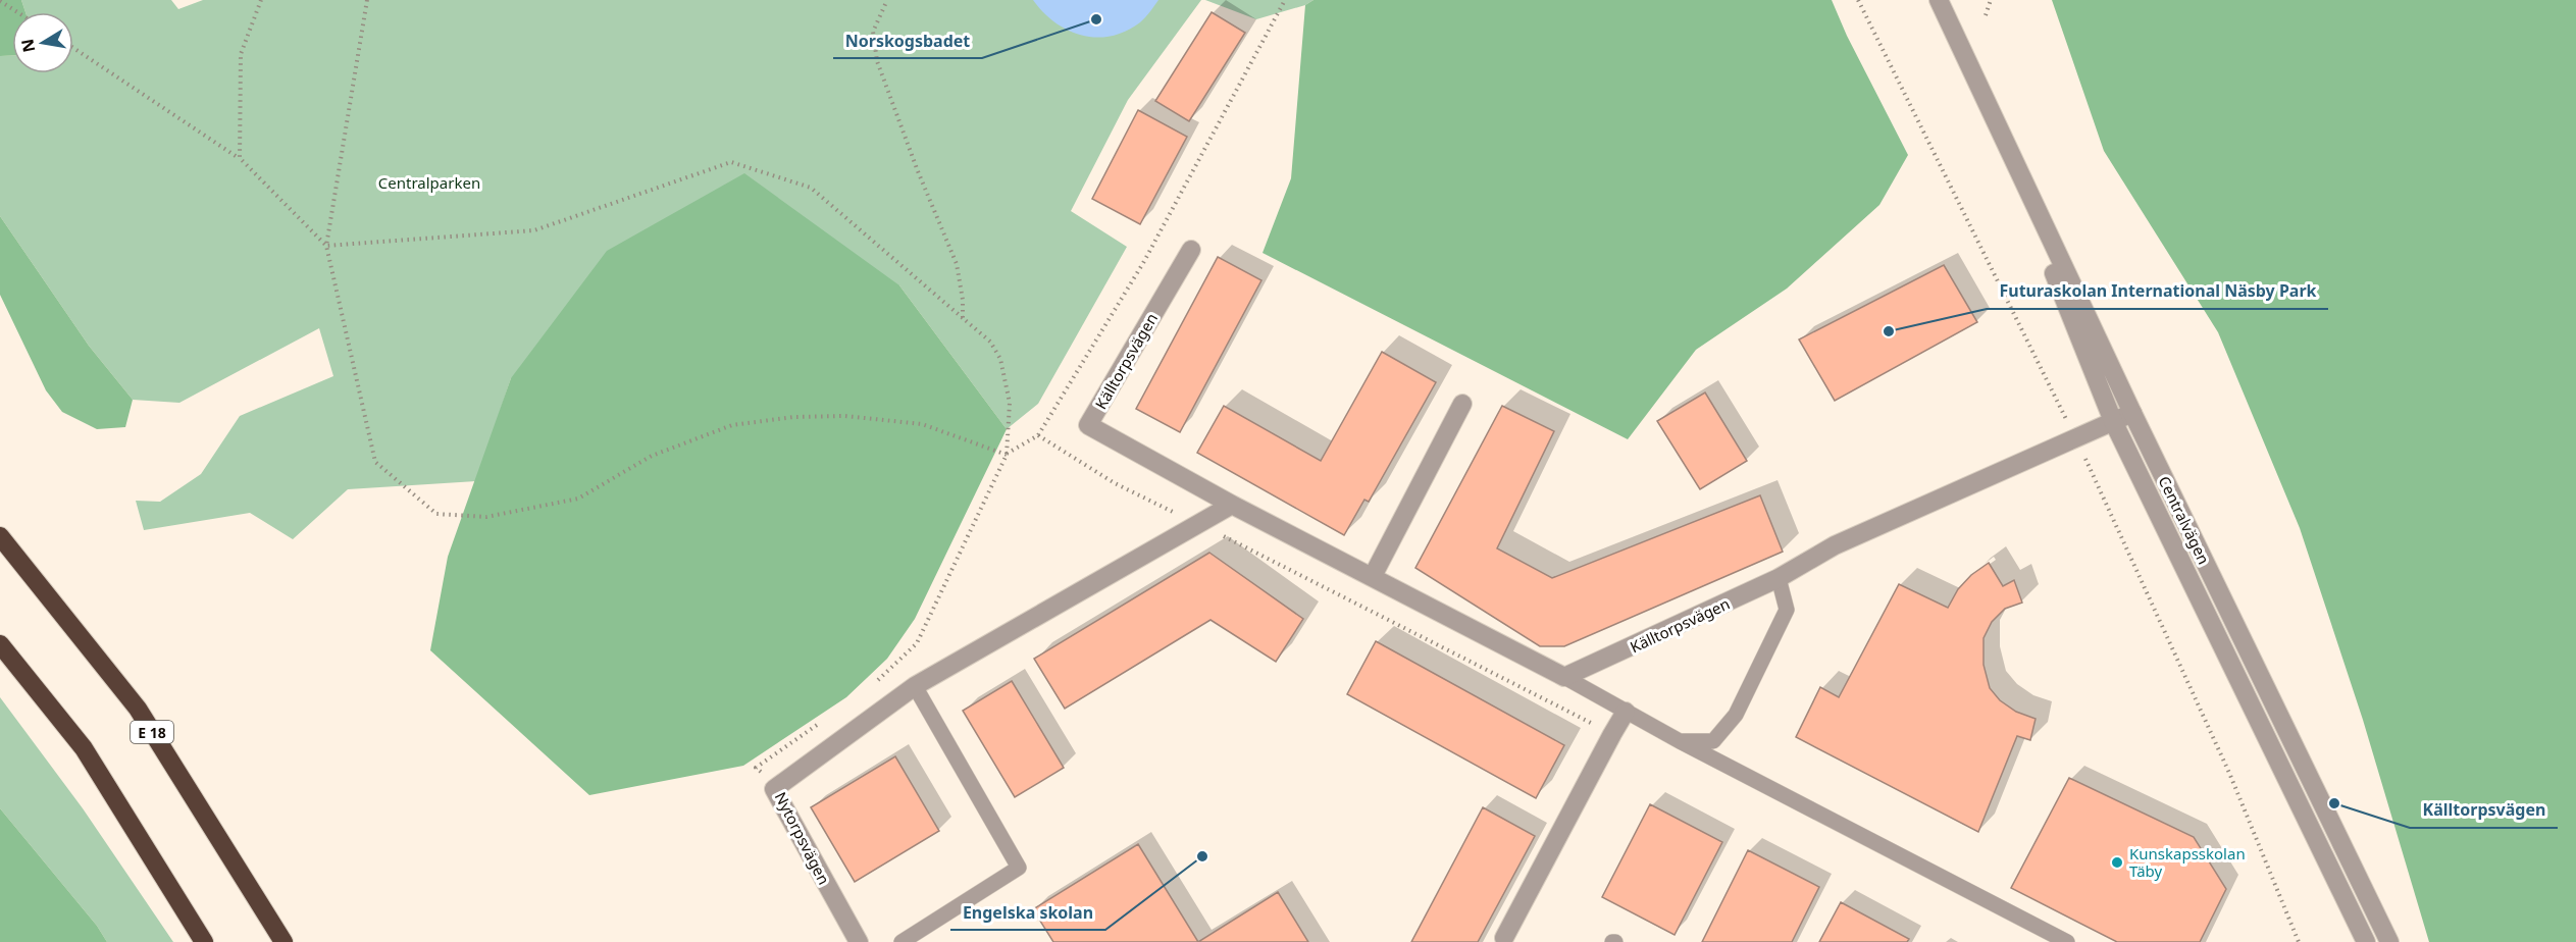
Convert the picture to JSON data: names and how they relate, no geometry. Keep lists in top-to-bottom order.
{
  "streets": {
    "highway": ["E 18"],
    "street": ["Källtorpsvägen", "Centralvägen", "Nytorpsvägen"]
  },
  "crossings": [
    ["Källtorpsvägen", "Centralvägen"]
  ],
  "parks": ["Centralparken"],
  "places": [
    "Norskogsbadet",
    "Futuraskolan International Näsby Park",
    "Källtorpsvägen",
    "Engelska skolan",
    "Kunskapsskolan Täby"
  ],
  "north": "left"
}
